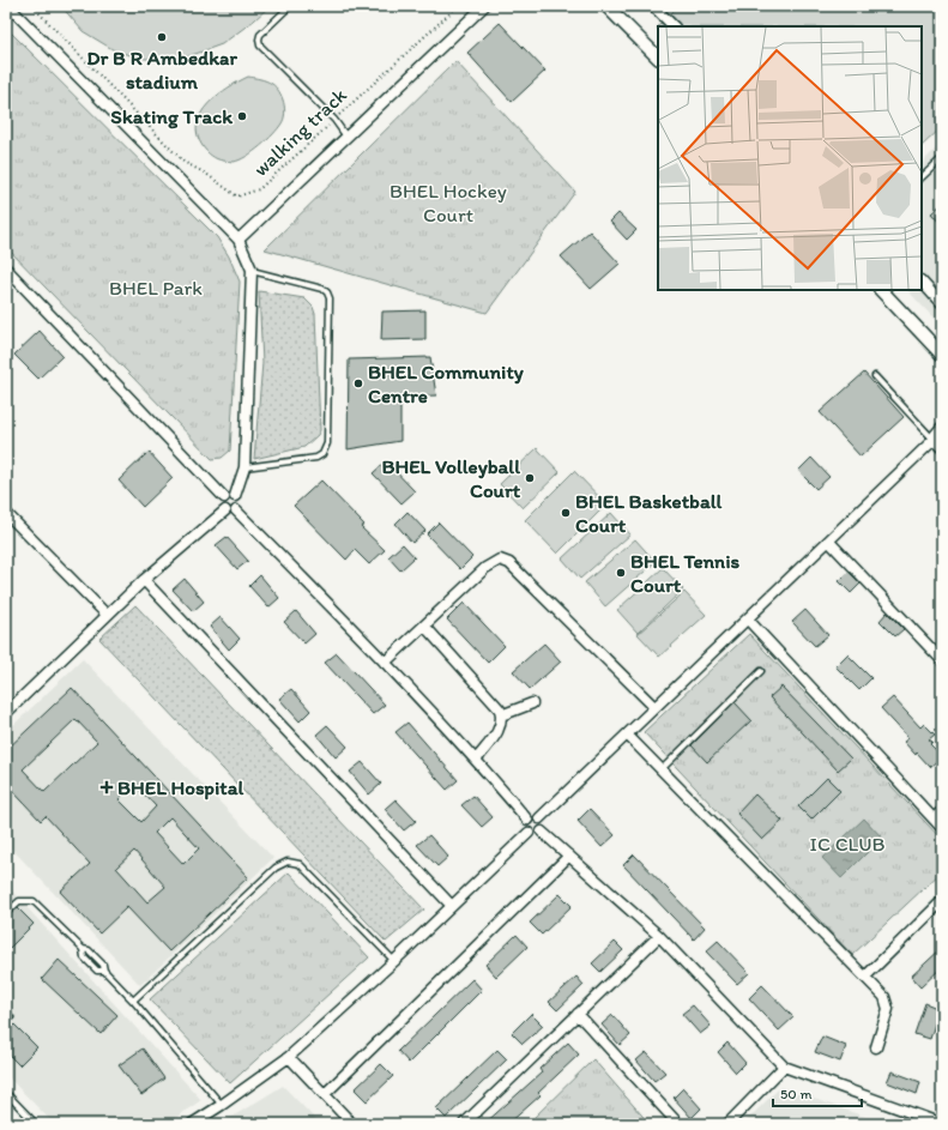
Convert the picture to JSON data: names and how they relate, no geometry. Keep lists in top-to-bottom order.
{
  "streets": {
    "path": ["walking track"]
  },
  "parks": ["BHEL Hockey Court", "BHEL Park", "IC CLUB"],
  "places": {
    "other": [
      "Dr B R Ambedkar stadium",
      "Skating Track",
      "BHEL Community Centre",
      "BHEL Volleyball Court",
      "BHEL Basketball Court",
      "BHEL Tennis Court"
    ],
    "health": ["BHEL Hospital"]
  },
  "scale_bar": "50 m"
}
